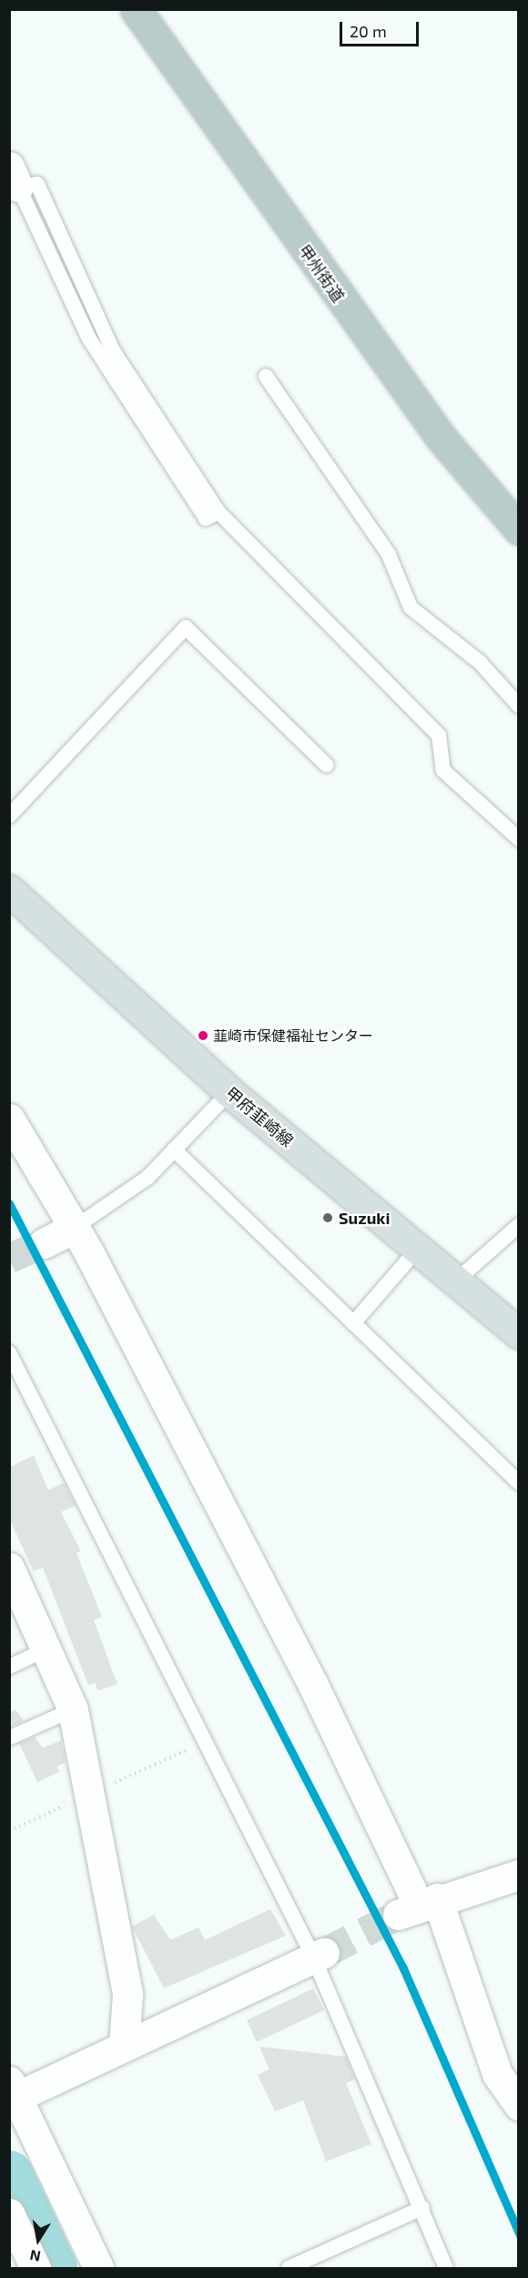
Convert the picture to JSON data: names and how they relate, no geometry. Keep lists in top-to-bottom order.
{
  "streets": {
    "highway": ["甲州街道"],
    "main road": ["甲府韮崎線"]
  },
  "places": ["韮崎市保健福祉センター", "Suzuki"],
  "scale_bar": "20 m",
  "north": "bottom"
}
